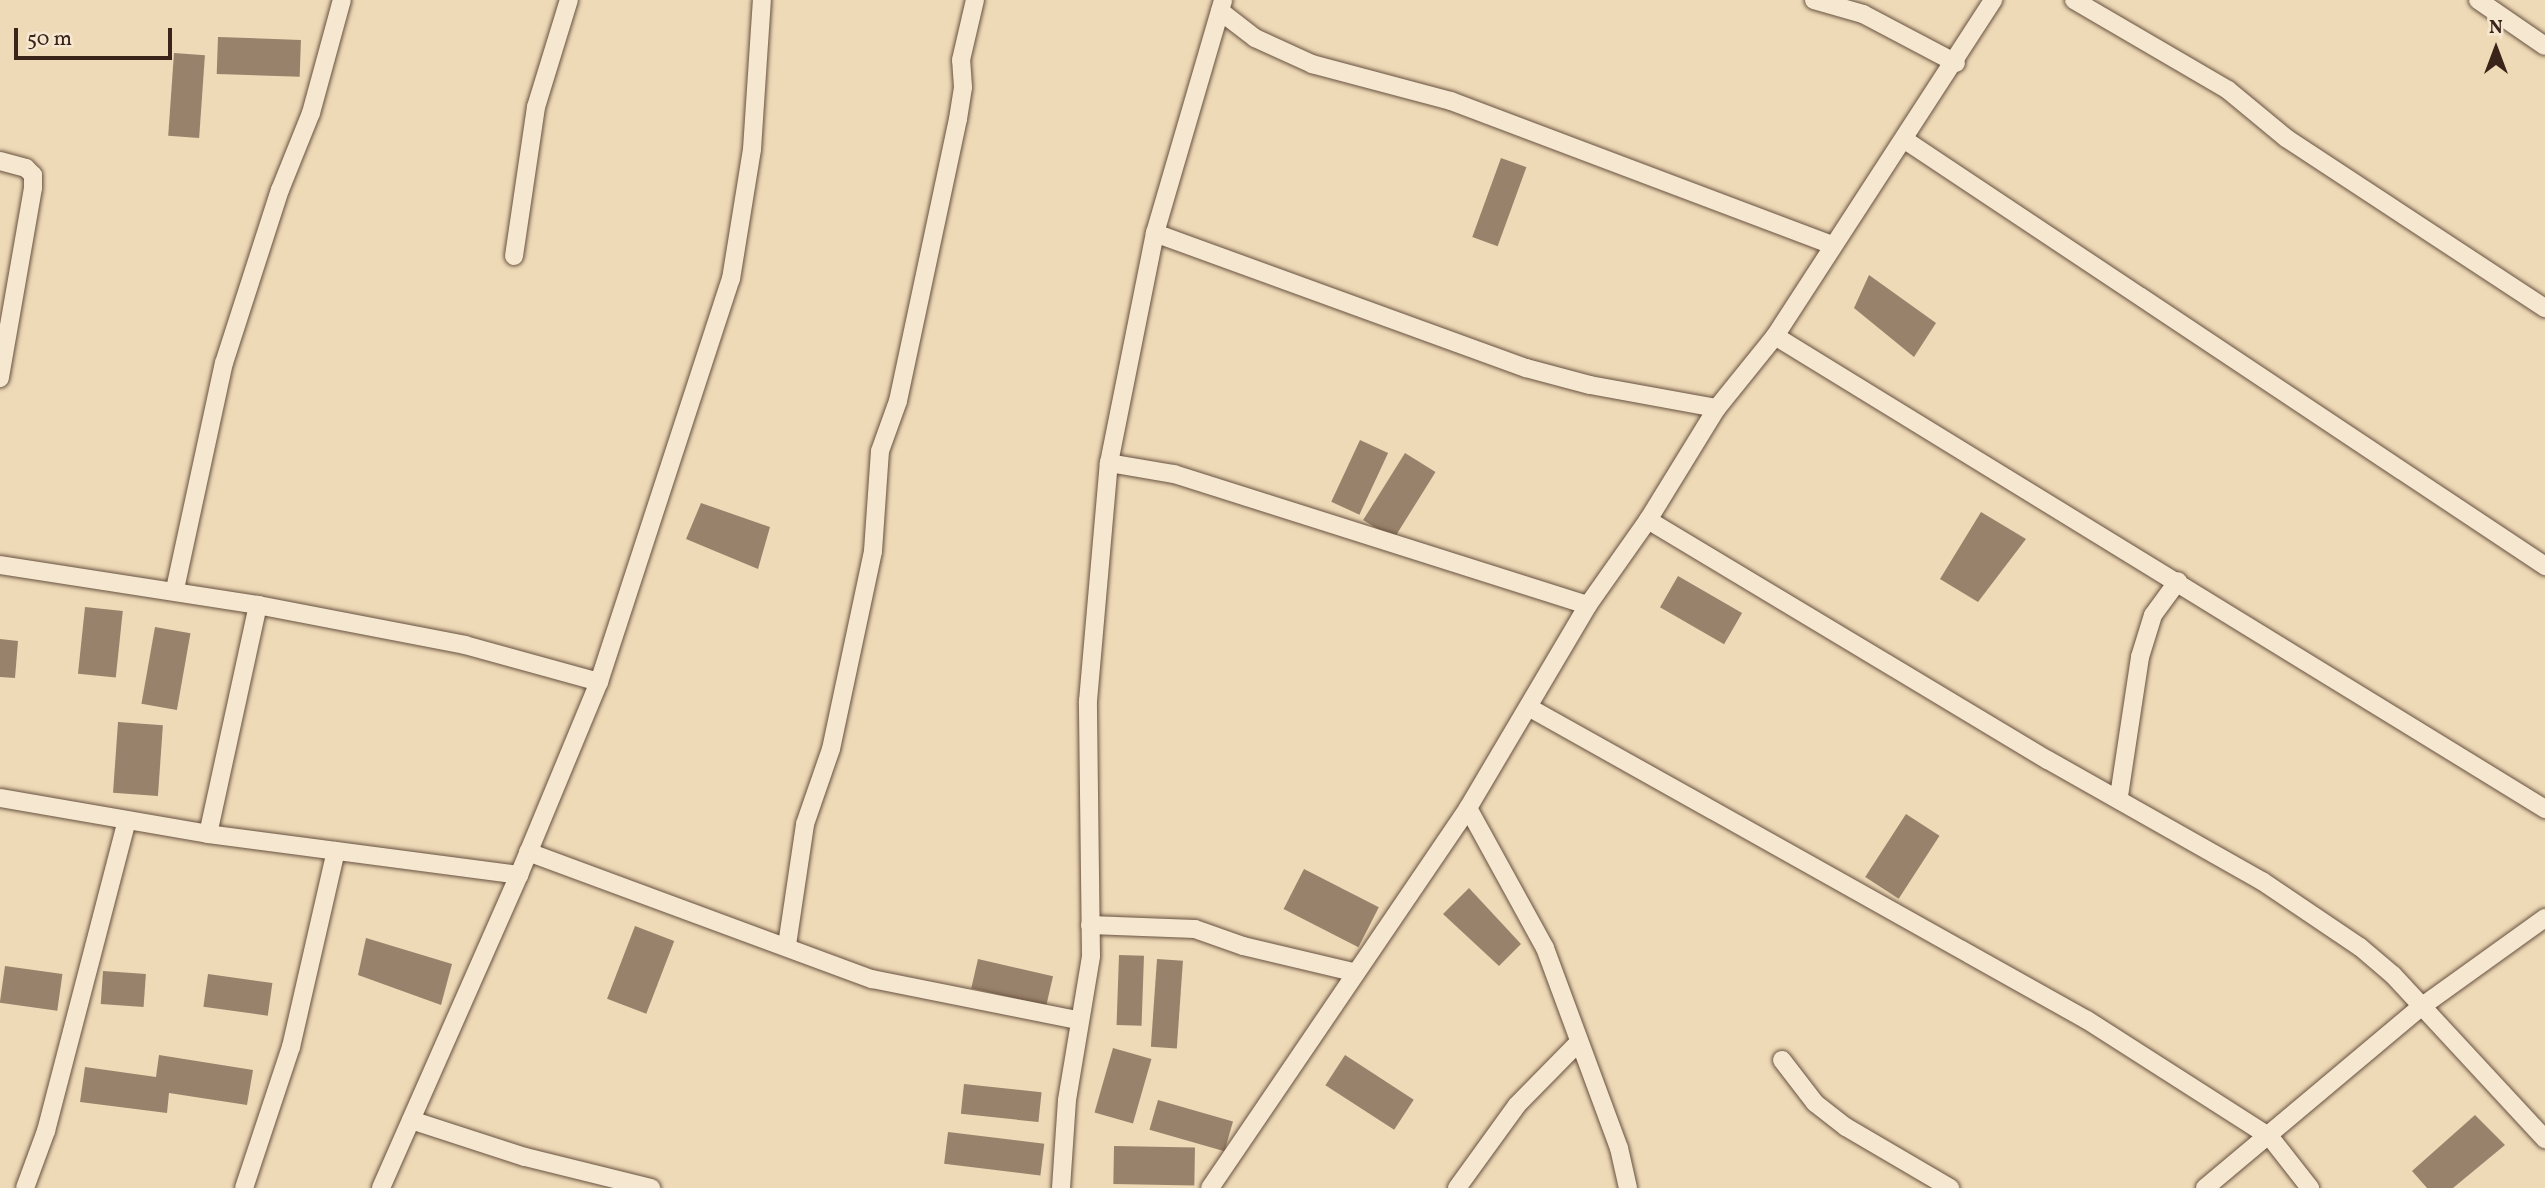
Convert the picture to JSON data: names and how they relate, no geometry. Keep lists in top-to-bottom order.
{
  "scale_bar": "50 m",
  "north": "top"
}
